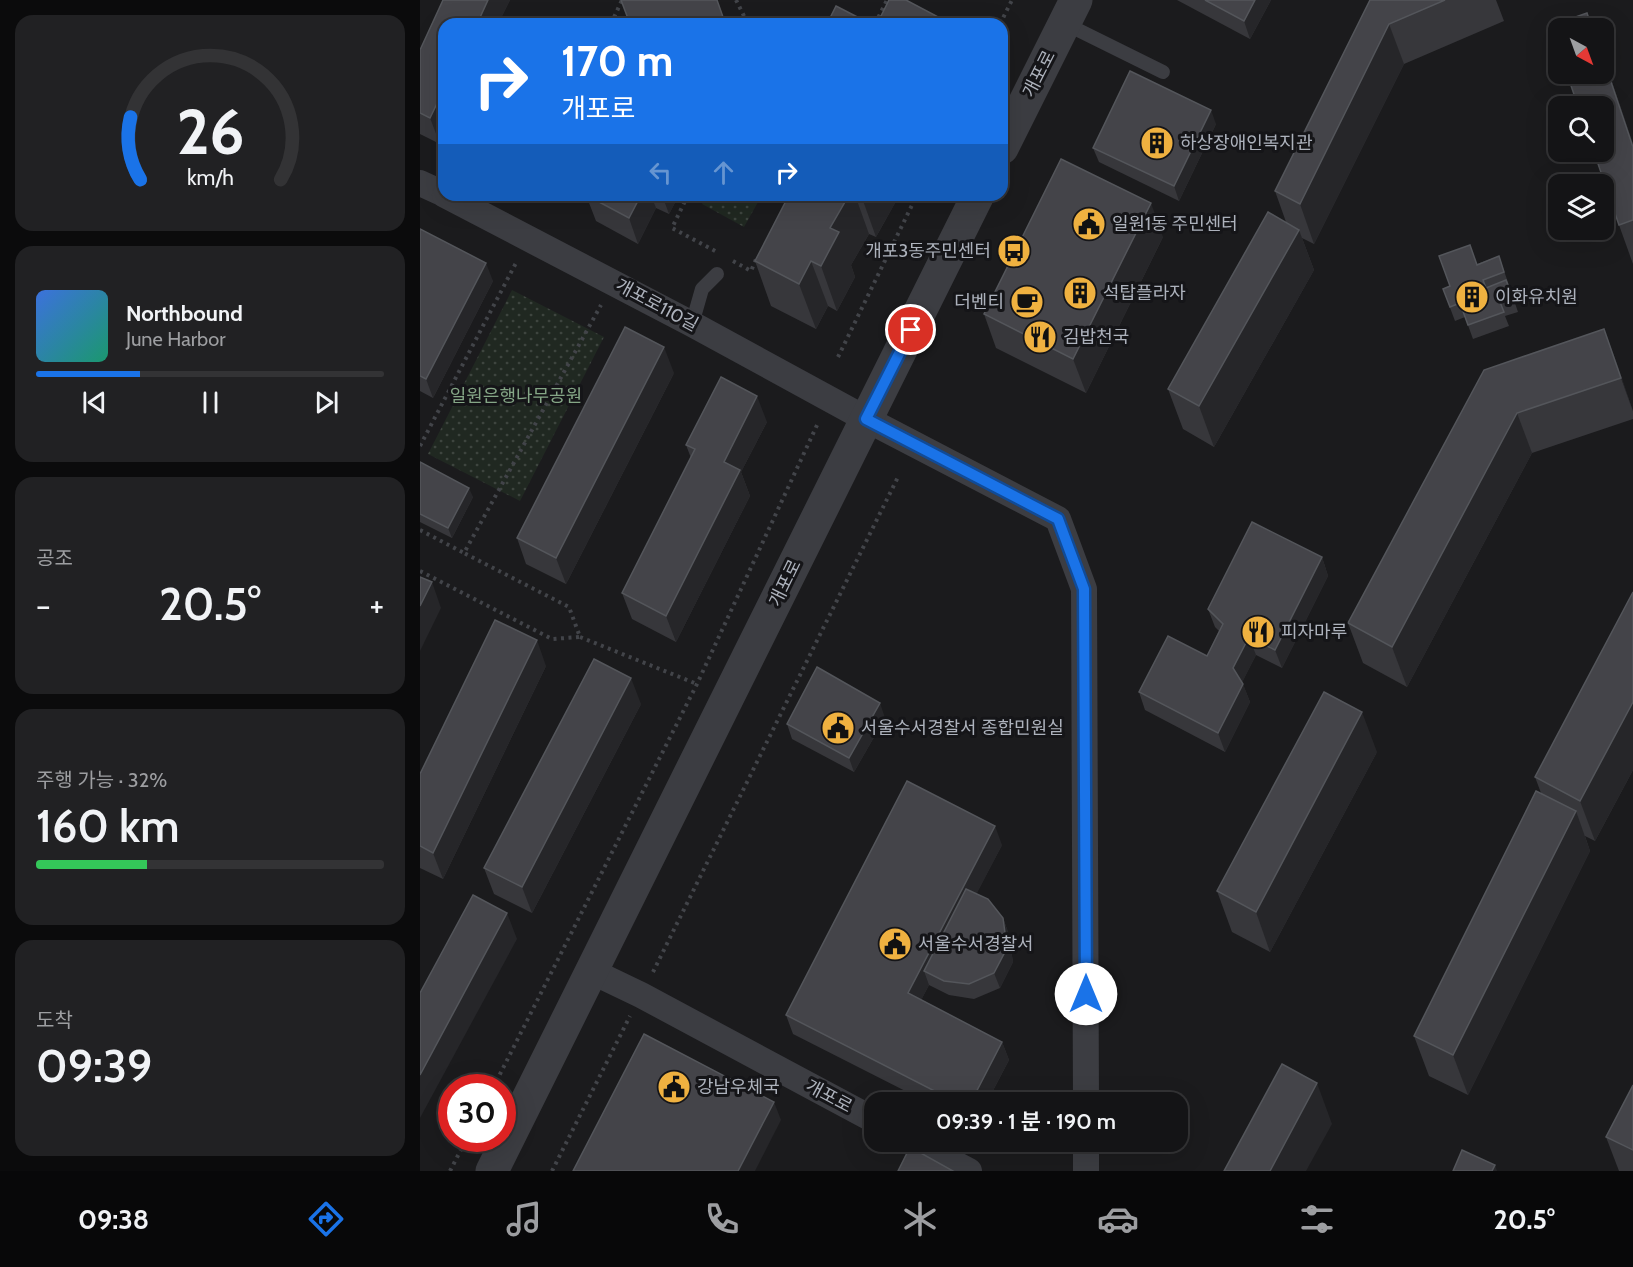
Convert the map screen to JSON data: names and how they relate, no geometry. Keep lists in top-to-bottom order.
{
  "streets": {
    "street": ["개포로", "개포로110길"]
  },
  "crossings": [
    ["개포로", "개포로110길"]
  ],
  "parks": ["일원은행나무공원"],
  "places": {
    "building": ["하상장애인복지관", "석탑플라자", "이화유치원"],
    "public building": [
      "일원1동 주민센터",
      "서울수서경찰서 종합민원실",
      "서울수서경찰서",
      "강남우체국"
    ],
    "bus stop": ["개포3동주민센터"],
    "cafe": ["더벤티"],
    "restaurant": ["김밥천국", "피자마루"]
  },
  "north": "bottom right",
  "page": {
    "turn": ["170 m", "개포로"],
    "song": ["Northbound", "June Harbor"],
    "tile": [
      "공조",
      ["주행 가능 · 32%", "160 km"],
      ["도착", "09:39"]
    ],
    "heat": ["−", "20.5°", "+"],
    "limit": "30",
    "trip": "09:39 · 1 분 · 190 m",
    "tabs": ["09:38", "20.5°"],
    "gauge": ["26", "km/h"]
  }
}
